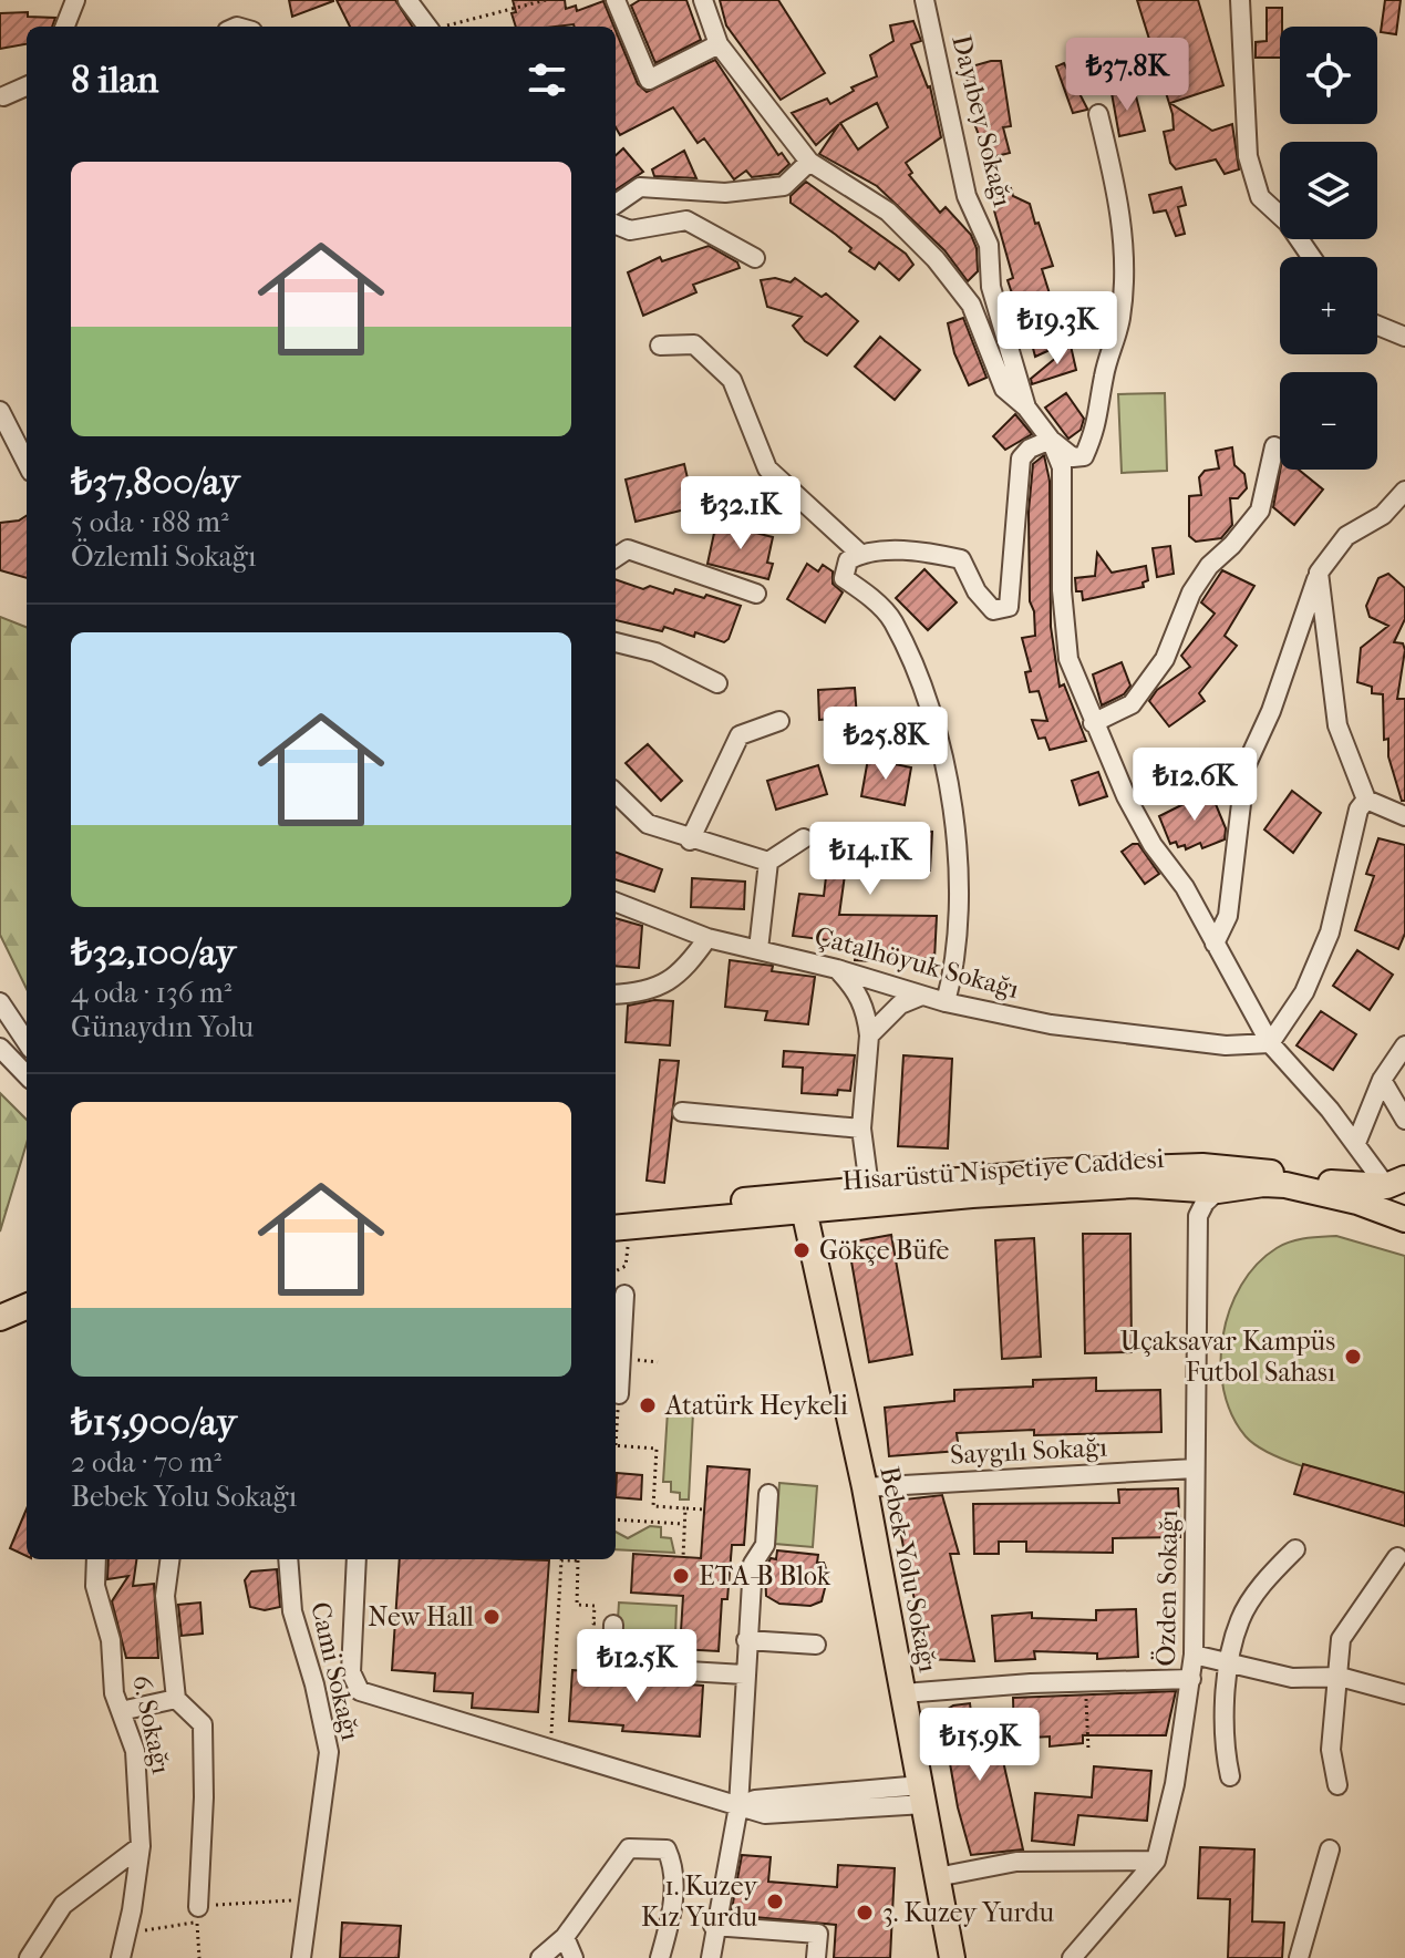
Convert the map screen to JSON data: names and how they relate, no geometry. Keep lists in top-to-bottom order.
{
  "streets": {
    "main road": ["Hisarüstü Nispetiye Caddesi", "Bebek Yolu Sokağı"],
    "street": [
      "Dayıbey Sokağı",
      "Çatalhöyuk Sokağı",
      "Saygılı Sokağı",
      "Özden Sokağı",
      "Cami Sokağı",
      "6. Sokağı"
    ]
  },
  "crossings": [
    ["Hisarüstü Nispetiye Caddesi", "Bebek Yolu Sokağı"],
    ["Hisarüstü Nispetiye Caddesi", "Özden Sokağı"],
    ["Saygılı Sokağı", "Bebek Yolu Sokağı"],
    ["Saygılı Sokağı", "Özden Sokağı"]
  ],
  "places": [
    "Gökçe Büfe",
    "Uçaksavar Kampüs Futbol Sahası",
    "Atatürk Heykeli",
    "ETA-B Blok",
    "New Hall",
    "1. Kuzey Kız Yurdu",
    "3. Kuzey Yurdu"
  ],
  "page": {
    "map_buttons": ["+", "−"],
    "heading": "8 ilan",
    "price": [
      "₺37.8K",
      "₺19.3K",
      "₺32.1K",
      "₺25.8K",
      "₺12.6K",
      "₺14.1K",
      "₺12.5K",
      "₺15.9K"
    ],
    "list": [
      {
        "name": "₺37,800/ay",
        "note": "5 oda · 188 m² · Özlemli Sokağı"
      },
      {
        "name": "₺32,100/ay",
        "note": "4 oda · 136 m² · Günaydın Yolu"
      },
      {
        "name": "₺15,900/ay",
        "note": "2 oda · 70 m² · Bebek Yolu Sokağı"
      }
    ]
  }
}
